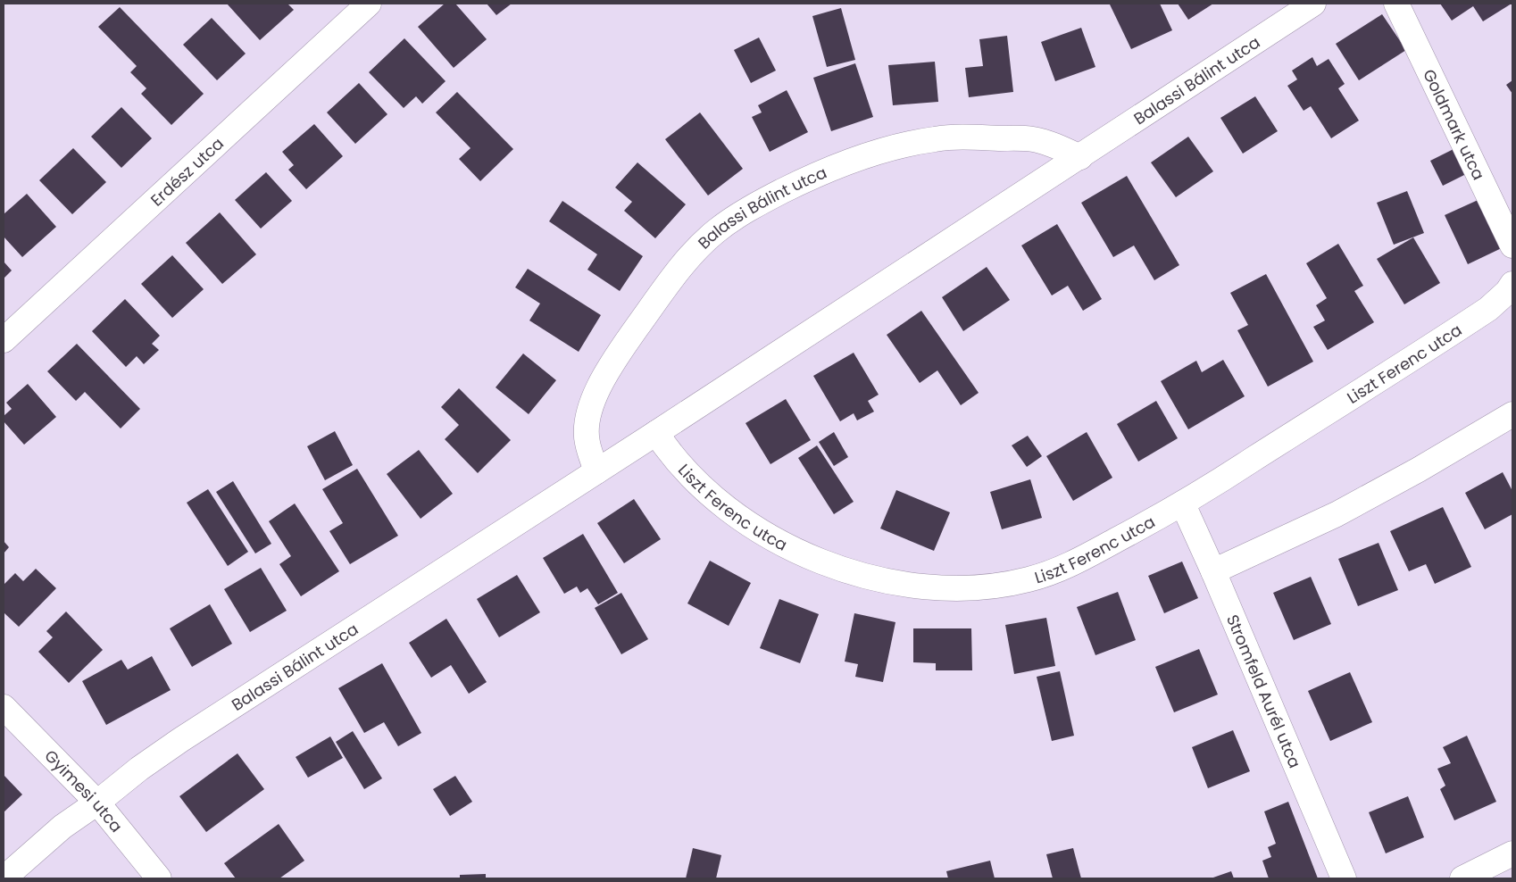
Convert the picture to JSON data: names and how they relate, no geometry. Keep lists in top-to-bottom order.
{
  "streets": {
    "street": [
      "Balassi Bálint utca",
      "Goldmark utca",
      "Erdész utca",
      "Liszt Ferenc utca",
      "Stromfeld Aurél utca",
      "Gyimesi utca"
    ]
  },
  "crossings": [
    ["Balassi Bálint utca", "Liszt Ferenc utca"],
    ["Balassi Bálint utca", "Gyimesi utca"],
    ["Liszt Ferenc utca", "Stromfeld Aurél utca"]
  ]
}
